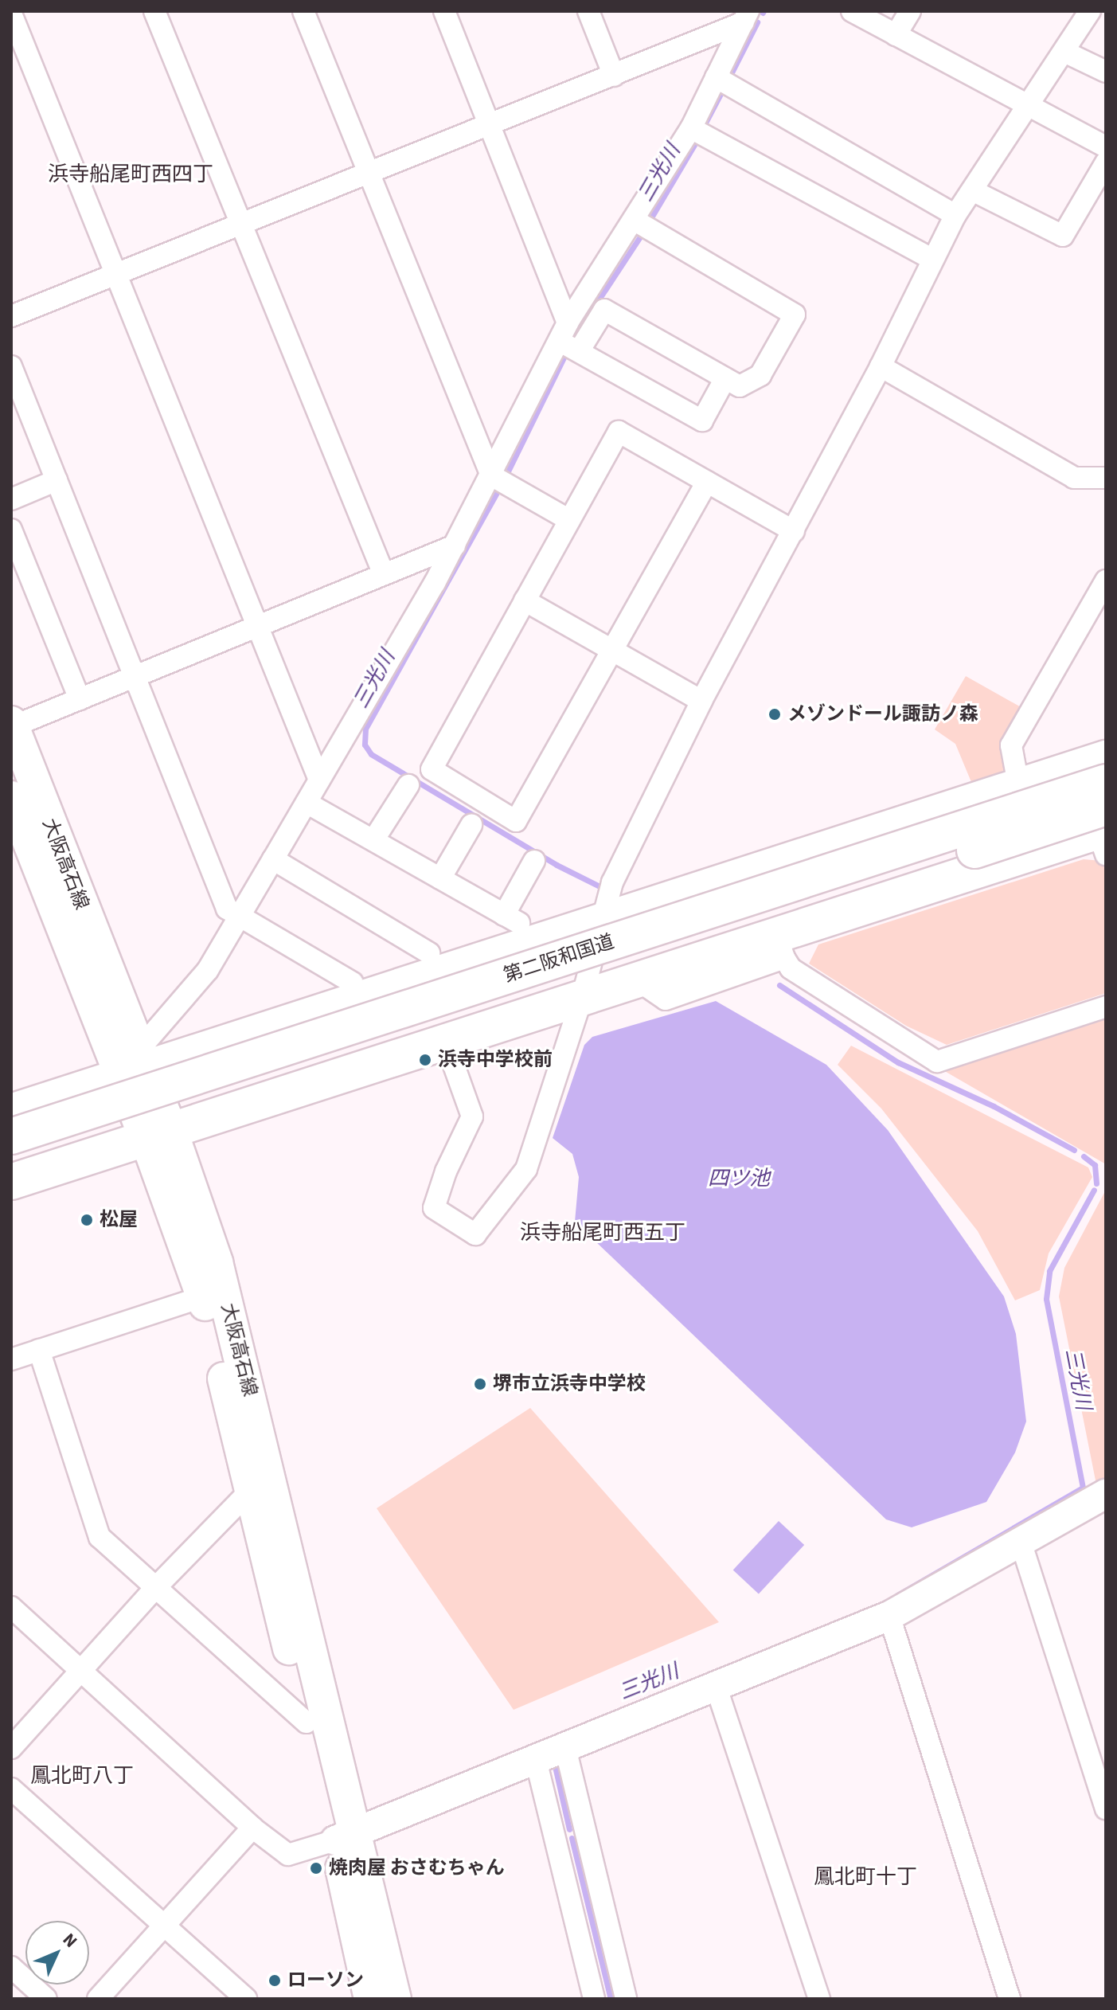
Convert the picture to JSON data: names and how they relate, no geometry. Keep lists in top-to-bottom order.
{
  "streets": {
    "highway": ["第二阪和国道"],
    "main road": ["大阪高石線"]
  },
  "districts": [
    "浜寺船尾町西四丁",
    "浜寺船尾町西五丁",
    "鳳北町八丁",
    "鳳北町十丁"
  ],
  "water": ["三光川", "四ツ池"],
  "places": [
    "メゾンドール諏訪ノ森",
    "浜寺中学校前",
    "松屋",
    "堺市立浜寺中学校",
    "焼肉屋 おさむちゃん",
    "ローソン"
  ],
  "north": "top right"
}
